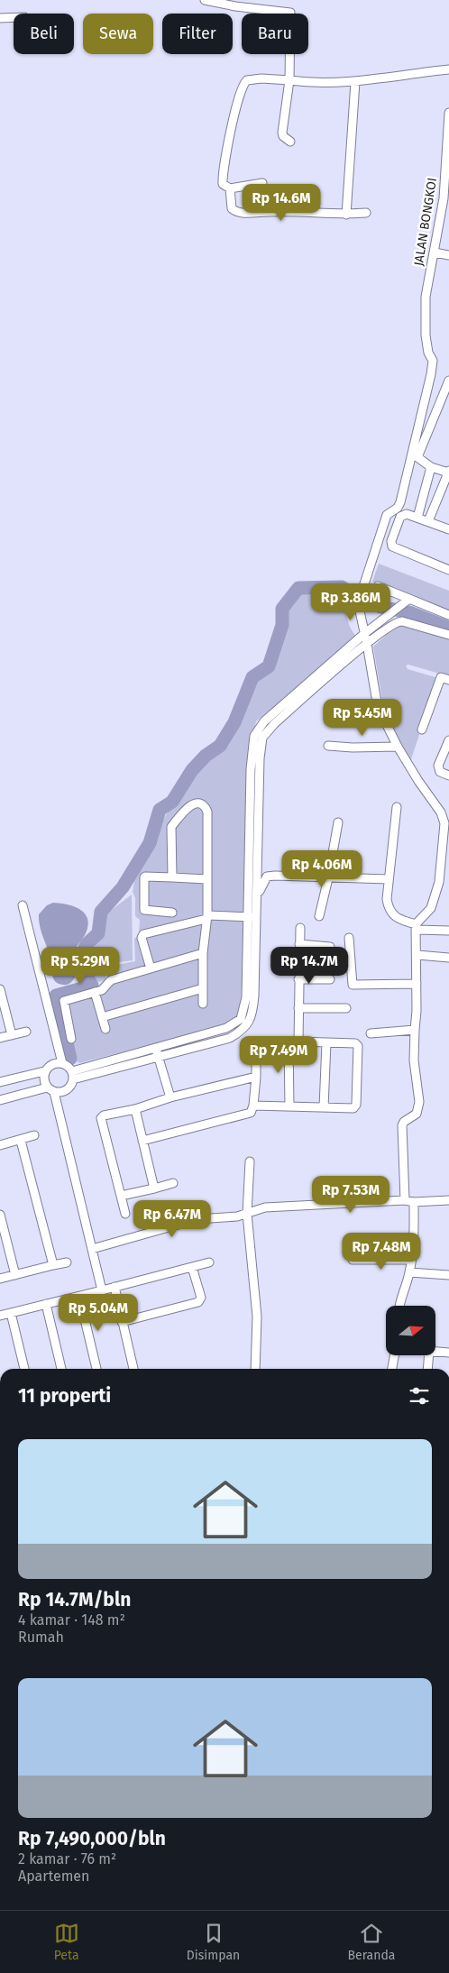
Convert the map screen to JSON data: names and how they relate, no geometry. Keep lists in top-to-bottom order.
{
  "streets": {
    "street": ["JALAN BONGKOI"]
  },
  "north": "right",
  "page": {
    "chip": [
      "Beli",
      "Sewa",
      "Filter",
      "Baru"
    ],
    "price": [
      "Rp 14.6M",
      "Rp 3.86M",
      "Rp 5.45M",
      "Rp 4.06M",
      "Rp 5.29M",
      "Rp 14.7M",
      "Rp 7.49M",
      "Rp 7.53M",
      "Rp 6.47M",
      "Rp 7.48M",
      "Rp 5.04M"
    ],
    "heading": "11 properti",
    "list": [
      {
        "name": "Rp 14.7M/bln",
        "note": "4 kamar · 148 m² · Rumah"
      },
      {
        "name": "Rp 7,490,000/bln",
        "note": "2 kamar · 76 m² · Apartemen"
      }
    ],
    "tabs": ["Peta", "Disimpan", "Beranda"]
  }
}
